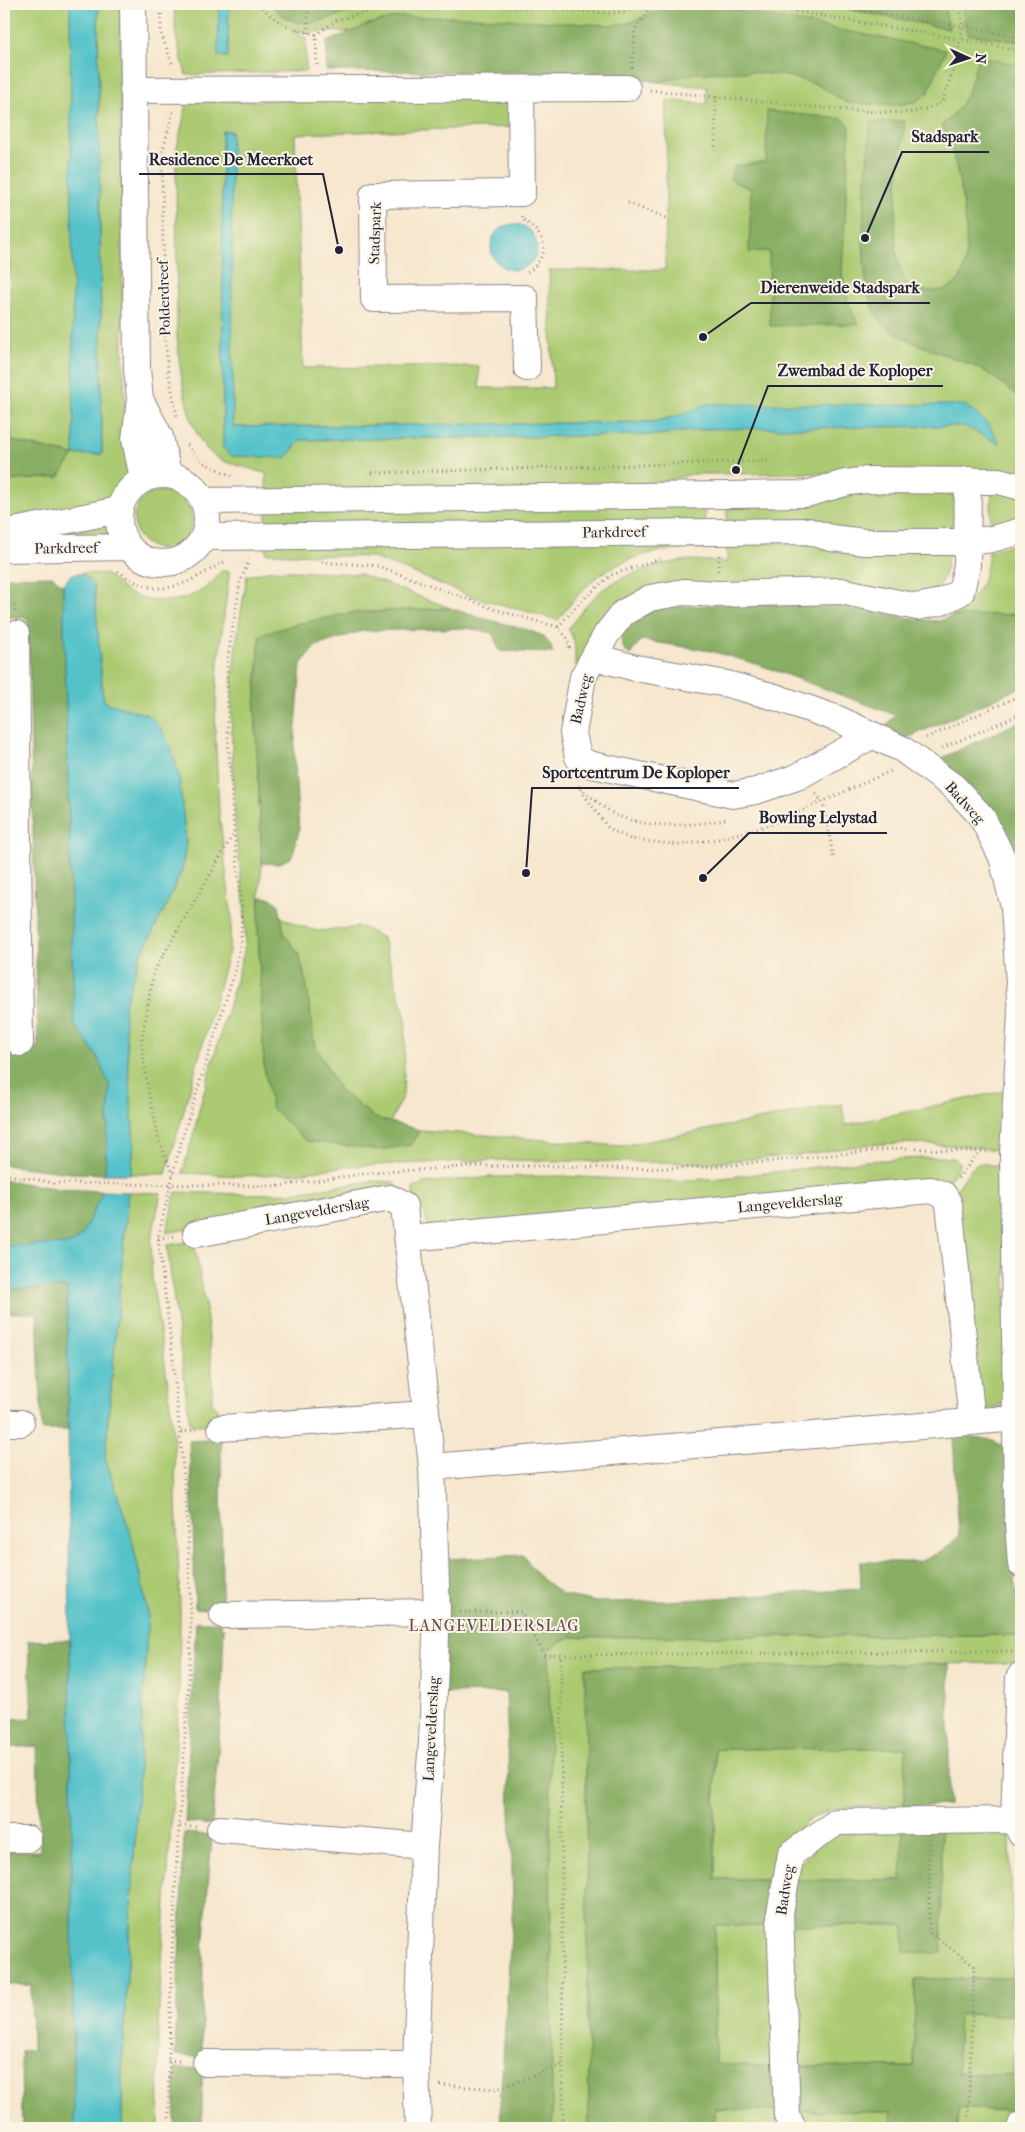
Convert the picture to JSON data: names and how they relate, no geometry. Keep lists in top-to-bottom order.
{
  "streets": {
    "street": [
      "Stadspark",
      "Polderdreef",
      "Parkdreef",
      "Badweg",
      "Langevelderslag"
    ]
  },
  "crossings": [
    ["Polderdreef", "Parkdreef"],
    ["Parkdreef", "Badweg"]
  ],
  "districts": ["LANGEVELDERSLAG"],
  "places": [
    "Stadspark",
    "Residence De Meerkoet",
    "Dierenweide Stadspark",
    "Zwembad de Koploper",
    "Sportcentrum De Koploper",
    "Bowling Lelystad"
  ],
  "north": "right"
}
